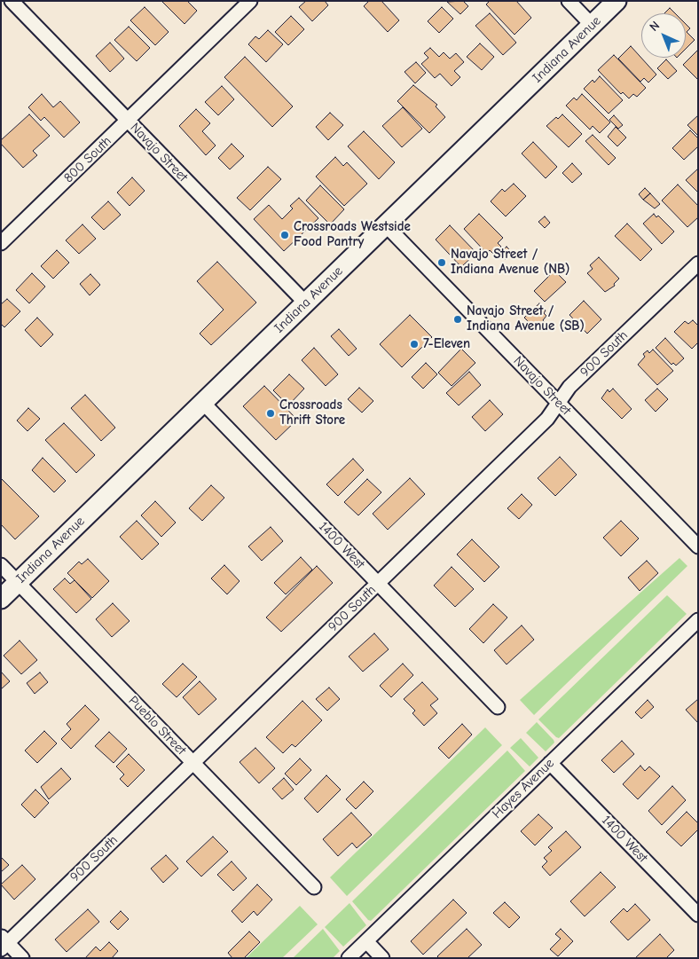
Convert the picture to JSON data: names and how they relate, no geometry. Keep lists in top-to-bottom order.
{
  "streets": {
    "street": [
      "Indiana Avenue",
      "Navajo Street",
      "800 South",
      "900 South",
      "1400 West",
      "Pueblo Street",
      "Hayes Avenue"
    ]
  },
  "crossings": [
    ["Indiana Avenue", "Navajo Street"],
    ["Indiana Avenue", "1400 West"],
    ["Indiana Avenue", "Pueblo Street"],
    ["Navajo Street", "800 South"],
    ["Navajo Street", "900 South"],
    ["900 South", "1400 West"],
    ["900 South", "Pueblo Street"],
    ["1400 West", "Hayes Avenue"]
  ],
  "places": [
    "Crossroads Westside Food Pantry",
    "Navajo Street / Indiana Avenue (NB)",
    "Navajo Street / Indiana Avenue (SB)",
    "7-Eleven",
    "Crossroads Thrift Store"
  ],
  "north": "top left"
}
